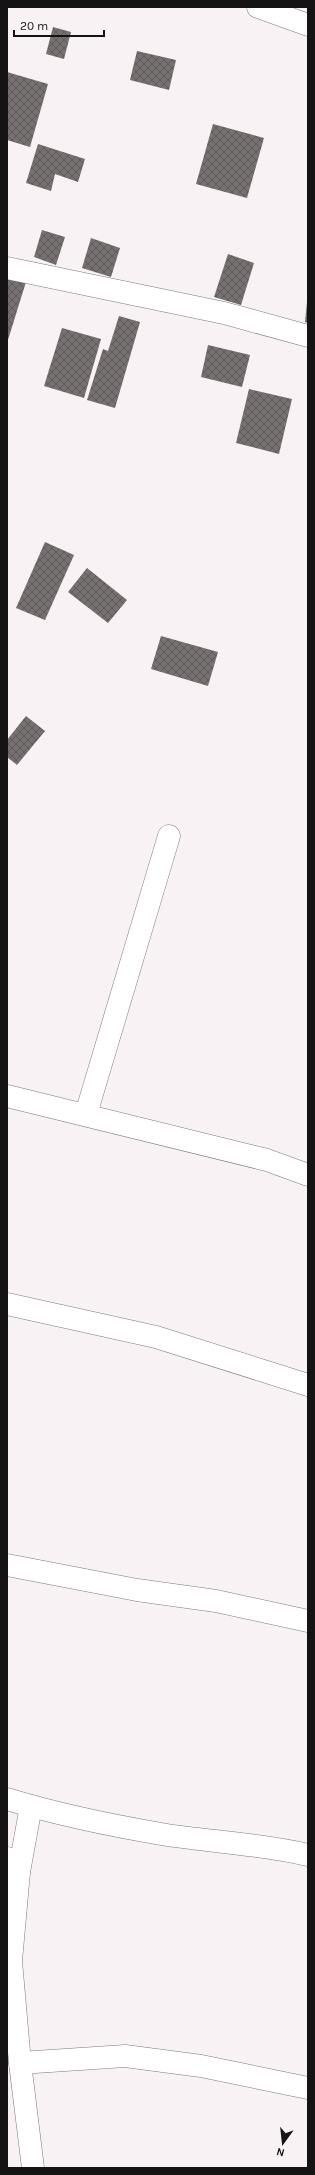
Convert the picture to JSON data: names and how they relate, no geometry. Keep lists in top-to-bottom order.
{
  "scale_bar": "20 m",
  "north": "bottom"
}
